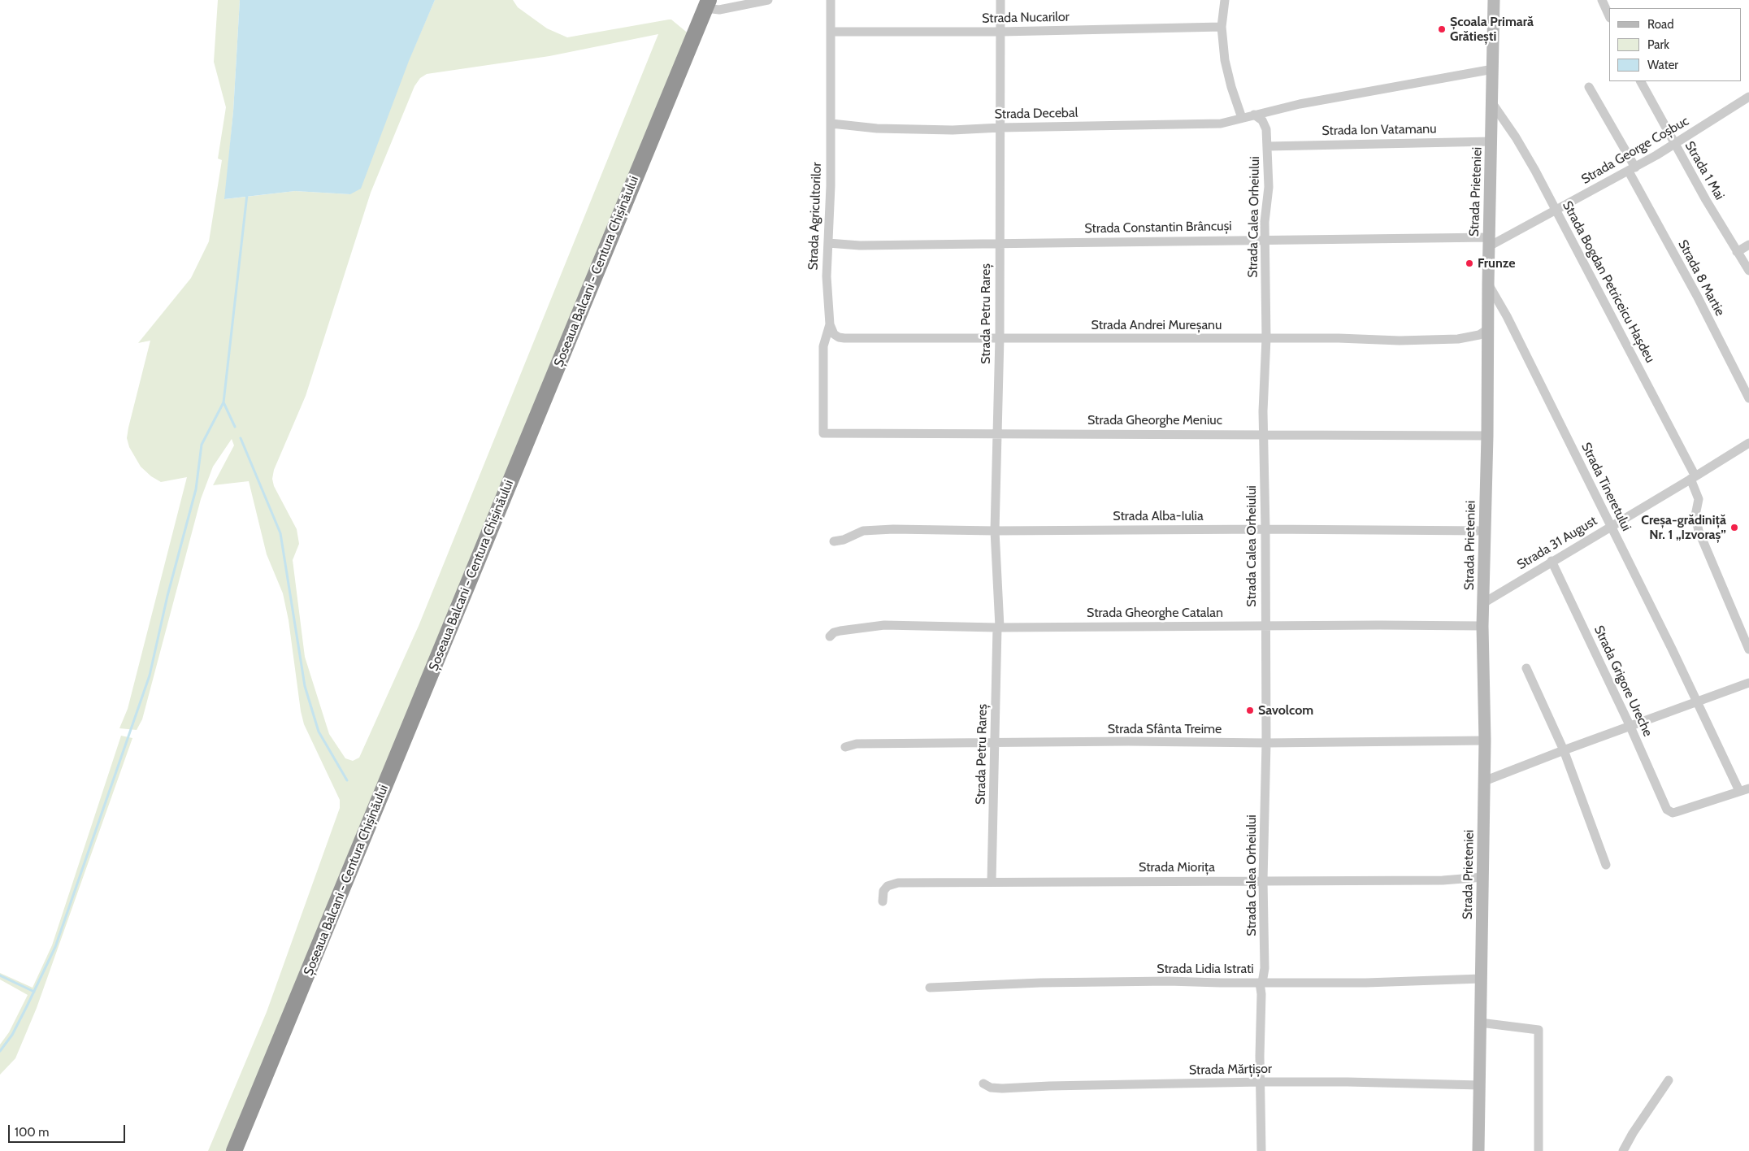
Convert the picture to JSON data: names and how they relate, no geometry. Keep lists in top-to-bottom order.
{
  "streets": {
    "highway": ["Șoseaua Balcani - Centura Chișinăului"],
    "street": [
      "Strada Nucarilor",
      "Strada Decebal",
      "Strada Ion Vatamanu",
      "Strada George Coșbuc",
      "Strada 1 Mai",
      "Strada Prieteniei",
      "Strada Agricultorilor",
      "Strada Calea Orheiului",
      "Strada Constantin Brâncuși",
      "Strada 8 Martie",
      "Strada Bogdan Petriceicu Hașdeu",
      "Strada Petru Rareș",
      "Strada Andrei Mureșanu",
      "Strada Gheorghe Meniuc",
      "Strada Tineretului",
      "Strada Alba-Iulia",
      "Strada 31 August",
      "Strada Gheorghe Catalan",
      "Strada Grigore Ureche",
      "Strada Sfânta Treime",
      "Strada Miorița",
      "Strada Lidia Istrati",
      "Strada Mărțișor"
    ]
  },
  "crossings": [
    ["Strada Nucarilor", "Strada Agricultorilor"],
    ["Strada Nucarilor", "Strada Petru Rareș"],
    ["Strada Decebal", "Strada Agricultorilor"],
    ["Strada Decebal", "Strada Petru Rareș"],
    ["Strada Ion Vatamanu", "Strada Prieteniei"],
    ["Strada Ion Vatamanu", "Strada Calea Orheiului"],
    ["Strada George Coșbuc", "Strada 1 Mai"],
    ["Strada George Coșbuc", "Strada Prieteniei"],
    ["Strada George Coșbuc", "Strada Constantin Brâncuși"],
    ["Strada George Coșbuc", "Strada 8 Martie"],
    ["Strada George Coșbuc", "Strada Bogdan Petriceicu Hașdeu"],
    ["Strada Prieteniei", "Strada Constantin Brâncuși"],
    ["Strada Prieteniei", "Strada Bogdan Petriceicu Hașdeu"],
    ["Strada Prieteniei", "Strada Andrei Mureșanu"],
    ["Strada Prieteniei", "Strada Gheorghe Meniuc"],
    ["Strada Prieteniei", "Strada Tineretului"],
    ["Strada Prieteniei", "Strada Alba-Iulia"],
    ["Strada Prieteniei", "Strada 31 August"],
    ["Strada Prieteniei", "Strada Gheorghe Catalan"],
    ["Strada Prieteniei", "Strada Sfânta Treime"],
    ["Strada Prieteniei", "Strada Miorița"],
    ["Strada Prieteniei", "Strada Lidia Istrati"],
    ["Strada Prieteniei", "Strada Mărțișor"],
    ["Strada Agricultorilor", "Strada Constantin Brâncuși"],
    ["Strada Agricultorilor", "Strada Andrei Mureșanu"],
    ["Strada Agricultorilor", "Strada Gheorghe Meniuc"],
    ["Strada Calea Orheiului", "Strada Constantin Brâncuși"],
    ["Strada Calea Orheiului", "Strada Andrei Mureșanu"],
    ["Strada Calea Orheiului", "Strada Gheorghe Meniuc"],
    ["Strada Calea Orheiului", "Strada Alba-Iulia"],
    ["Strada Calea Orheiului", "Strada Gheorghe Catalan"],
    ["Strada Calea Orheiului", "Strada Sfânta Treime"],
    ["Strada Calea Orheiului", "Strada Miorița"],
    ["Strada Calea Orheiului", "Strada Lidia Istrati"],
    ["Strada Calea Orheiului", "Strada Mărțișor"],
    ["Strada Constantin Brâncuși", "Strada Petru Rareș"],
    ["Strada Bogdan Petriceicu Hașdeu", "Strada 31 August"],
    ["Strada Petru Rareș", "Strada Andrei Mureșanu"],
    ["Strada Petru Rareș", "Strada Gheorghe Meniuc"],
    ["Strada Petru Rareș", "Strada Alba-Iulia"],
    ["Strada Petru Rareș", "Strada Gheorghe Catalan"],
    ["Strada Petru Rareș", "Strada Sfânta Treime"],
    ["Strada Petru Rareș", "Strada Miorița"],
    ["Strada Tineretului", "Strada 31 August"],
    ["Strada Tineretului", "Strada Grigore Ureche"],
    ["Strada 31 August", "Strada Grigore Ureche"]
  ],
  "places": [
    "Școala Primară Grătiești",
    "Frunze",
    "Creșa-grădiniță Nr. 1 „Izvoraș”",
    "Savolcom"
  ],
  "legend": ["Road", "Park", "Water"],
  "scale_bar": "100 m"
}
